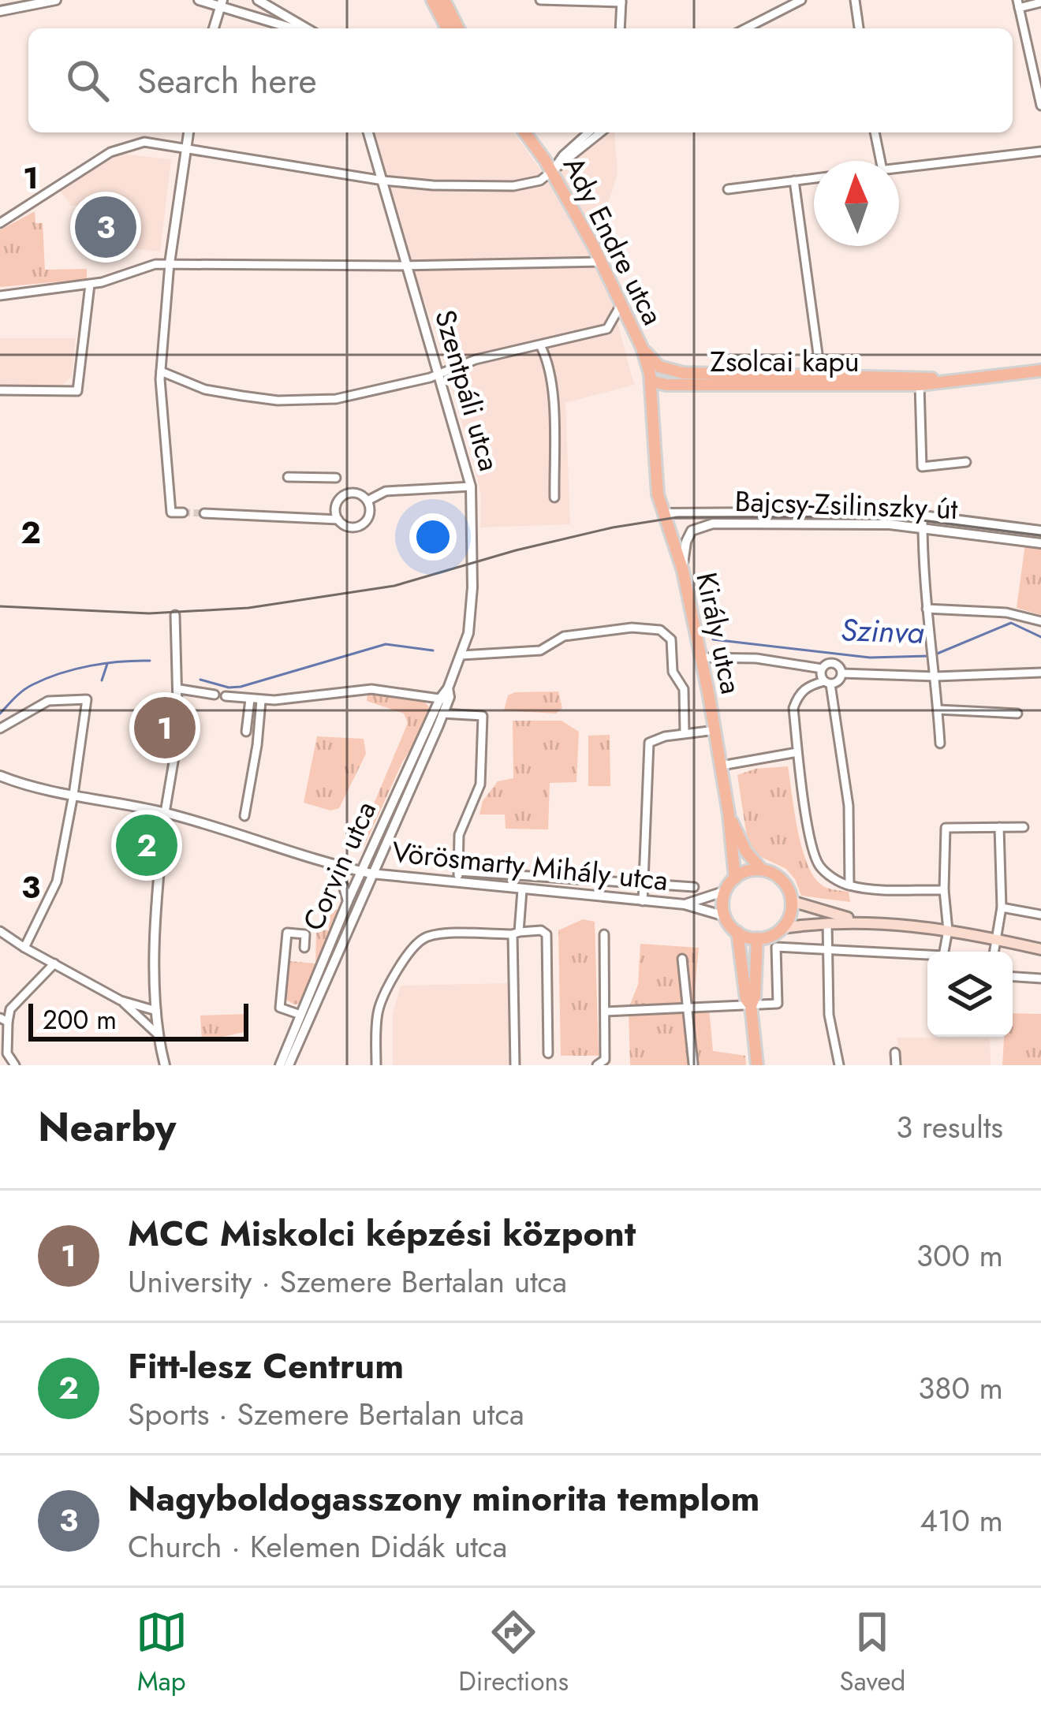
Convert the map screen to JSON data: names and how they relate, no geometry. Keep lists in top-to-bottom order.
{
  "streets": {
    "main road": ["Ady Endre utca", "Zsolcai kapu", "Király utca"],
    "street": [
      "Szentpáli utca",
      "Bajcsy-Zsilinszky út",
      "Corvin utca",
      "Vörösmarty Mihály utca"
    ]
  },
  "crossings": [
    ["Ady Endre utca", "Zsolcai kapu"],
    ["Ady Endre utca", "Bajcsy-Zsilinszky út"],
    ["Ady Endre utca", "Király utca"],
    ["Szentpáli utca", "Corvin utca"],
    ["Bajcsy-Zsilinszky út", "Király utca"],
    ["Király utca", "Vörösmarty Mihály utca"],
    ["Corvin utca", "Vörösmarty Mihály utca"]
  ],
  "water": ["Szinva"],
  "scale_bar": "200 m",
  "north": "top",
  "page": {
    "search": "Search here",
    "pins": ["3", "1", "2"],
    "scale": "200 m",
    "heading": ["Nearby", "3 results"],
    "list": [
      {
        "mark": "1",
        "name": "MCC Miskolci képzési központ",
        "note": "University · Szemere Bertalan utca",
        "value": "300 m"
      },
      {
        "mark": "2",
        "name": "Fitt-lesz Centrum",
        "note": "Sports · Szemere Bertalan utca",
        "value": "380 m"
      },
      {
        "mark": "3",
        "name": "Nagyboldogasszony minorita templom",
        "note": "Church · Kelemen Didák utca",
        "value": "410 m"
      }
    ],
    "nav": ["Map", "Directions", "Saved"]
  },
  "grid": {
    "rows": ["1", "2", "3"]
  }
}
